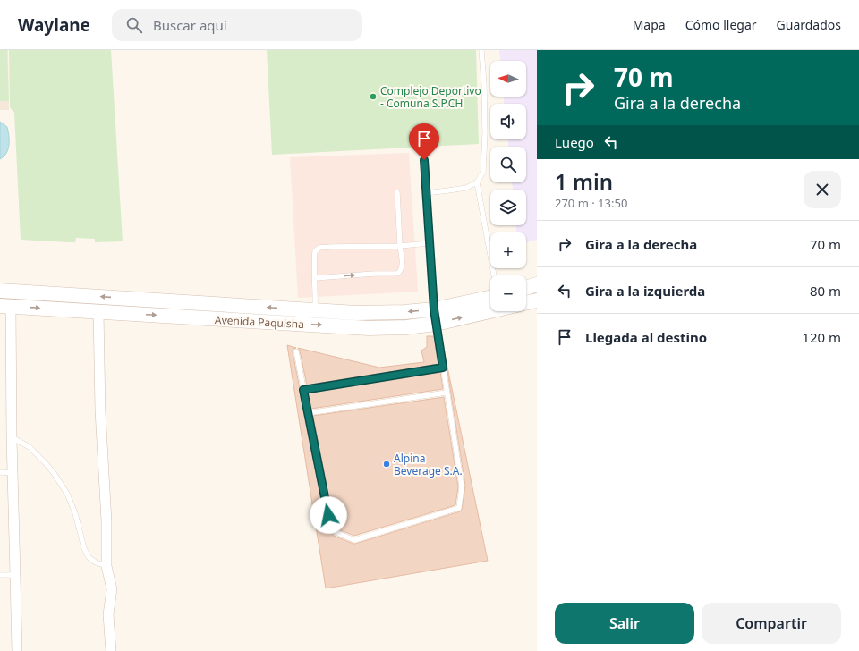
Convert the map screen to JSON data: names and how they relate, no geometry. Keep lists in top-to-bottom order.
{
  "streets": {
    "main road": ["Avenida Paquisha"]
  },
  "places": ["Complejo Deportivo - Comuna S.P.CH", "Alpina Beverage S.A."],
  "north": "left",
  "page": {
    "header": "Waylane",
    "search": "Buscar aquí",
    "nav": ["Mapa", "Cómo llegar", "Guardados"],
    "turn": ["70 m", "Gira a la derecha"],
    "map_buttons": ["+", "−"],
    "then": "Luego",
    "heading": ["1 min", "270 m · 13:50"],
    "list": [
      {
        "name": "Gira a la derecha",
        "value": "70 m"
      },
      {
        "name": "Gira a la izquierda",
        "value": "80 m"
      },
      {
        "name": "Llegada al destino",
        "value": "120 m"
      }
    ],
    "buttons": ["Salir", "Compartir"]
  }
}
